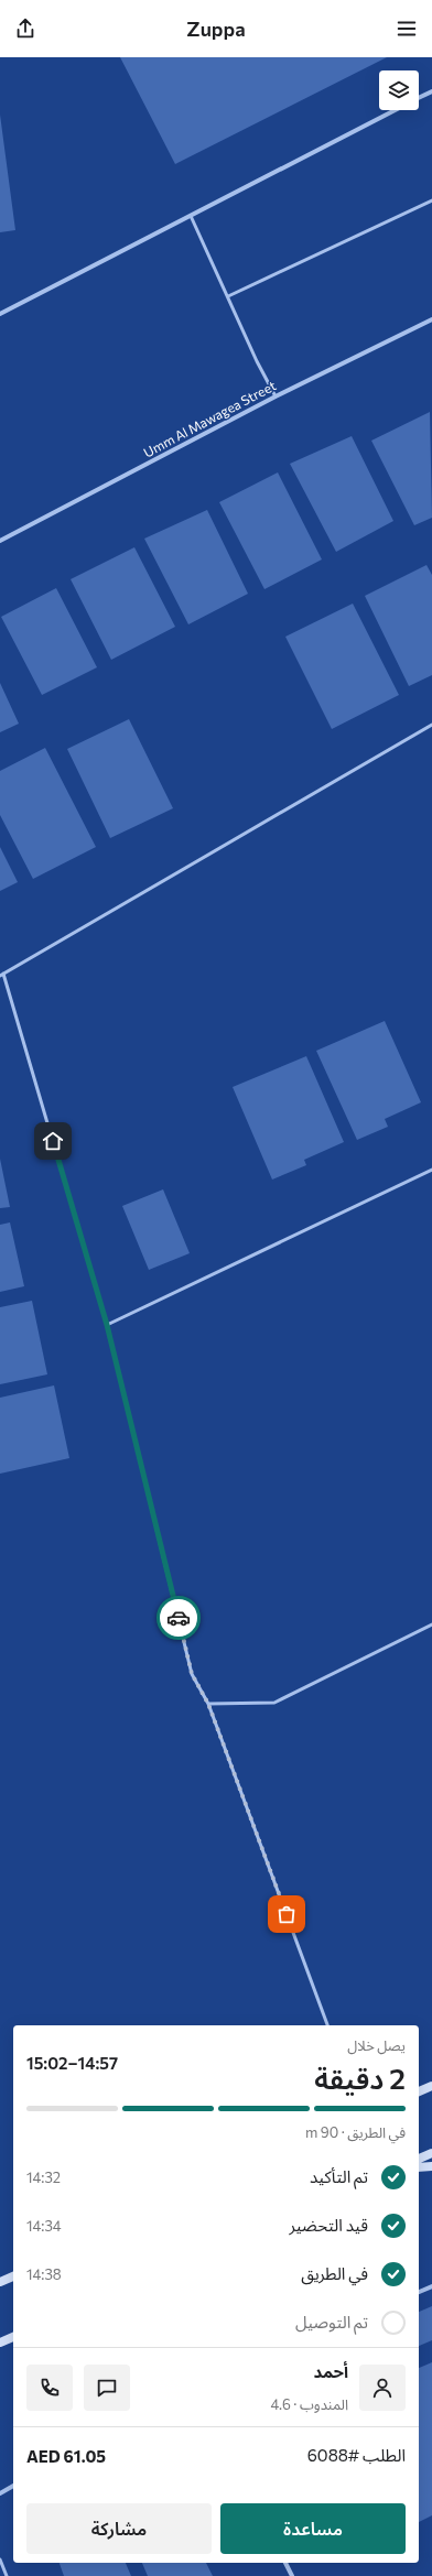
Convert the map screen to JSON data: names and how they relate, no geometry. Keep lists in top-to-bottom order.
{
  "streets": {
    "street": ["Umm Al Mawagea Street"]
  },
  "page": {
    "header": "Zuppa",
    "heading": ["2 دقيقة", "يصل خلال", "14:57–15:02"],
    "panel": [
      "أحمد",
      "المندوب · 4.6",
      "الطلب #6088",
      "AED 61.05"
    ],
    "bar": "في الطريق · 90 m",
    "list": [
      ["تم التأكيد", "14:32"],
      ["قيد التحضير", "14:34"],
      ["في الطريق", "14:38"],
      "تم التوصيل"
    ],
    "buttons": ["مساعدة", "مشاركة"]
  }
}
